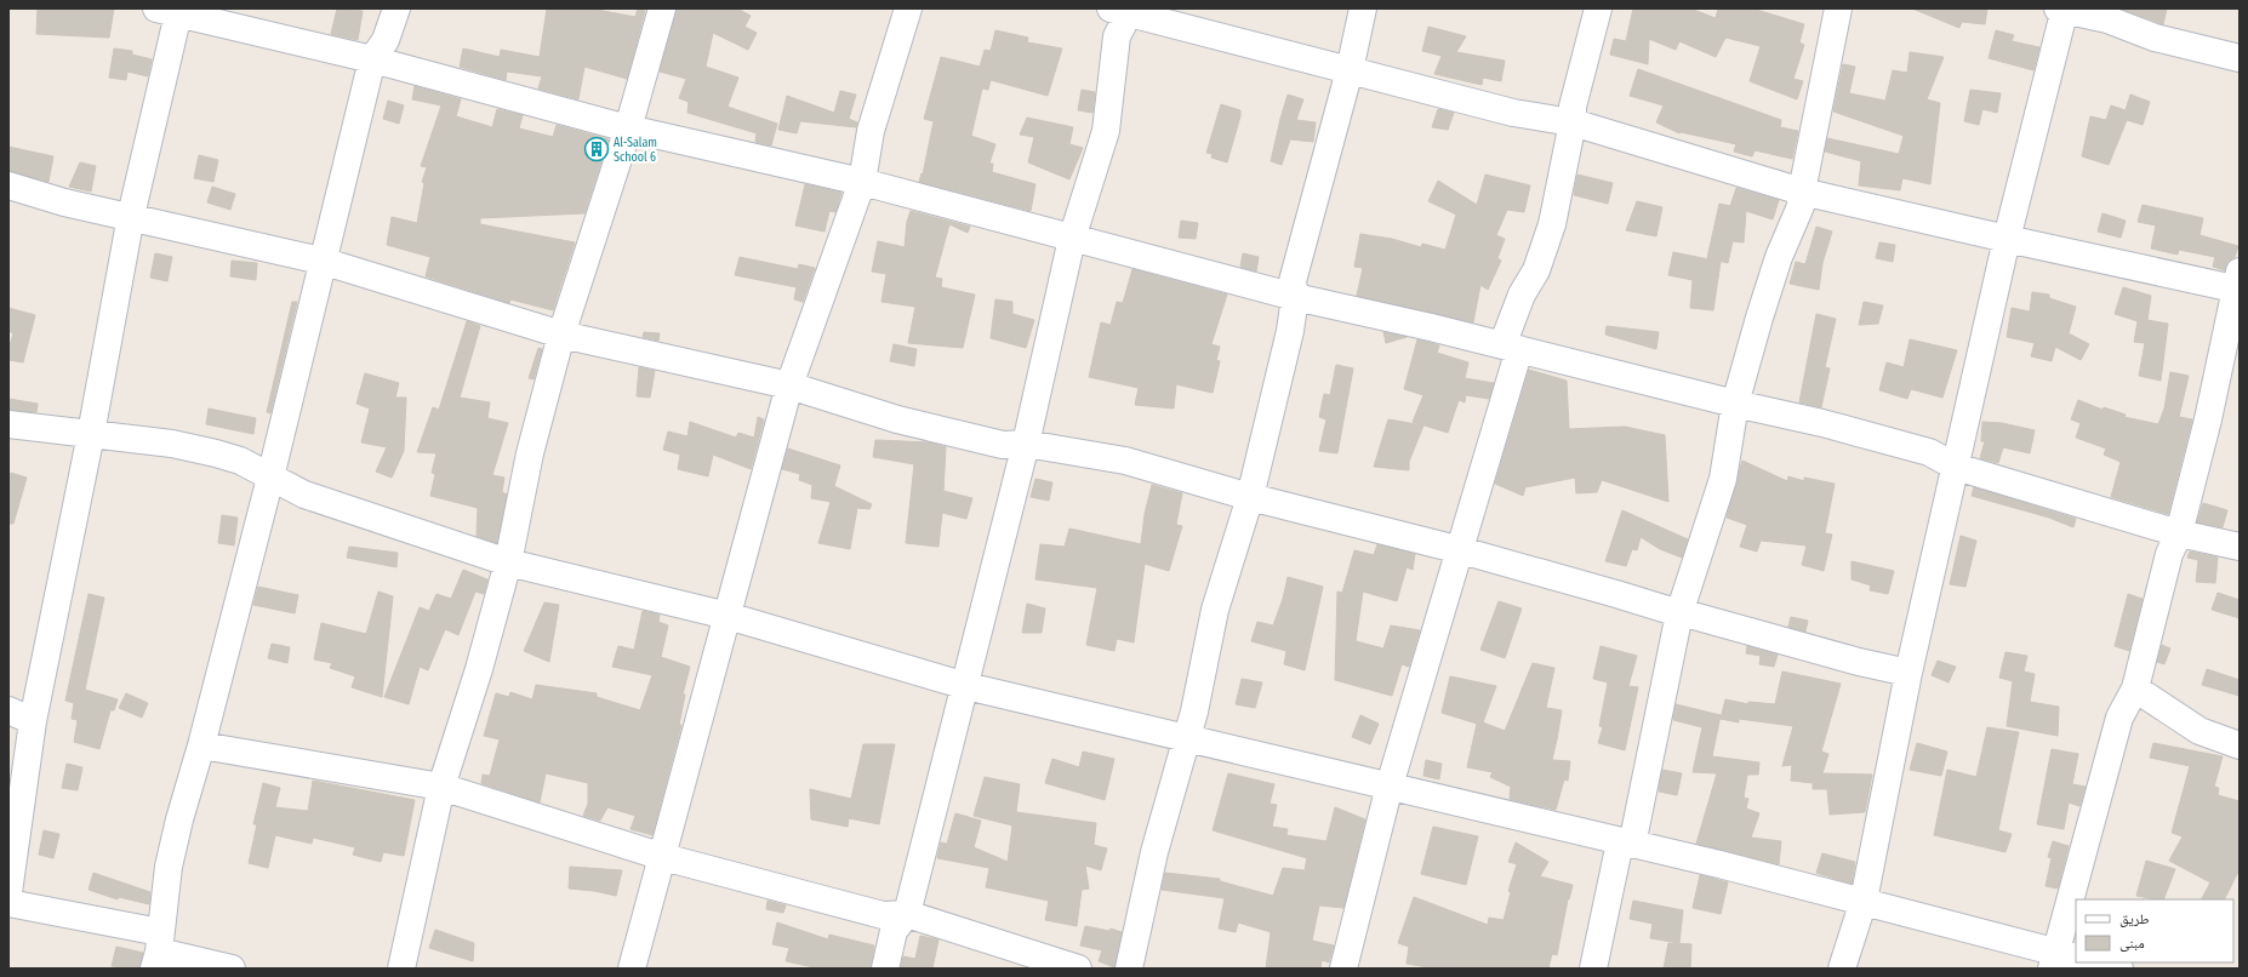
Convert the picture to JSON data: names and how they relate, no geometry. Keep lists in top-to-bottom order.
{
  "places": {
    "building": ["Al-Salam School 6"]
  },
  "legend": ["طريق", "مبنى"]
}
